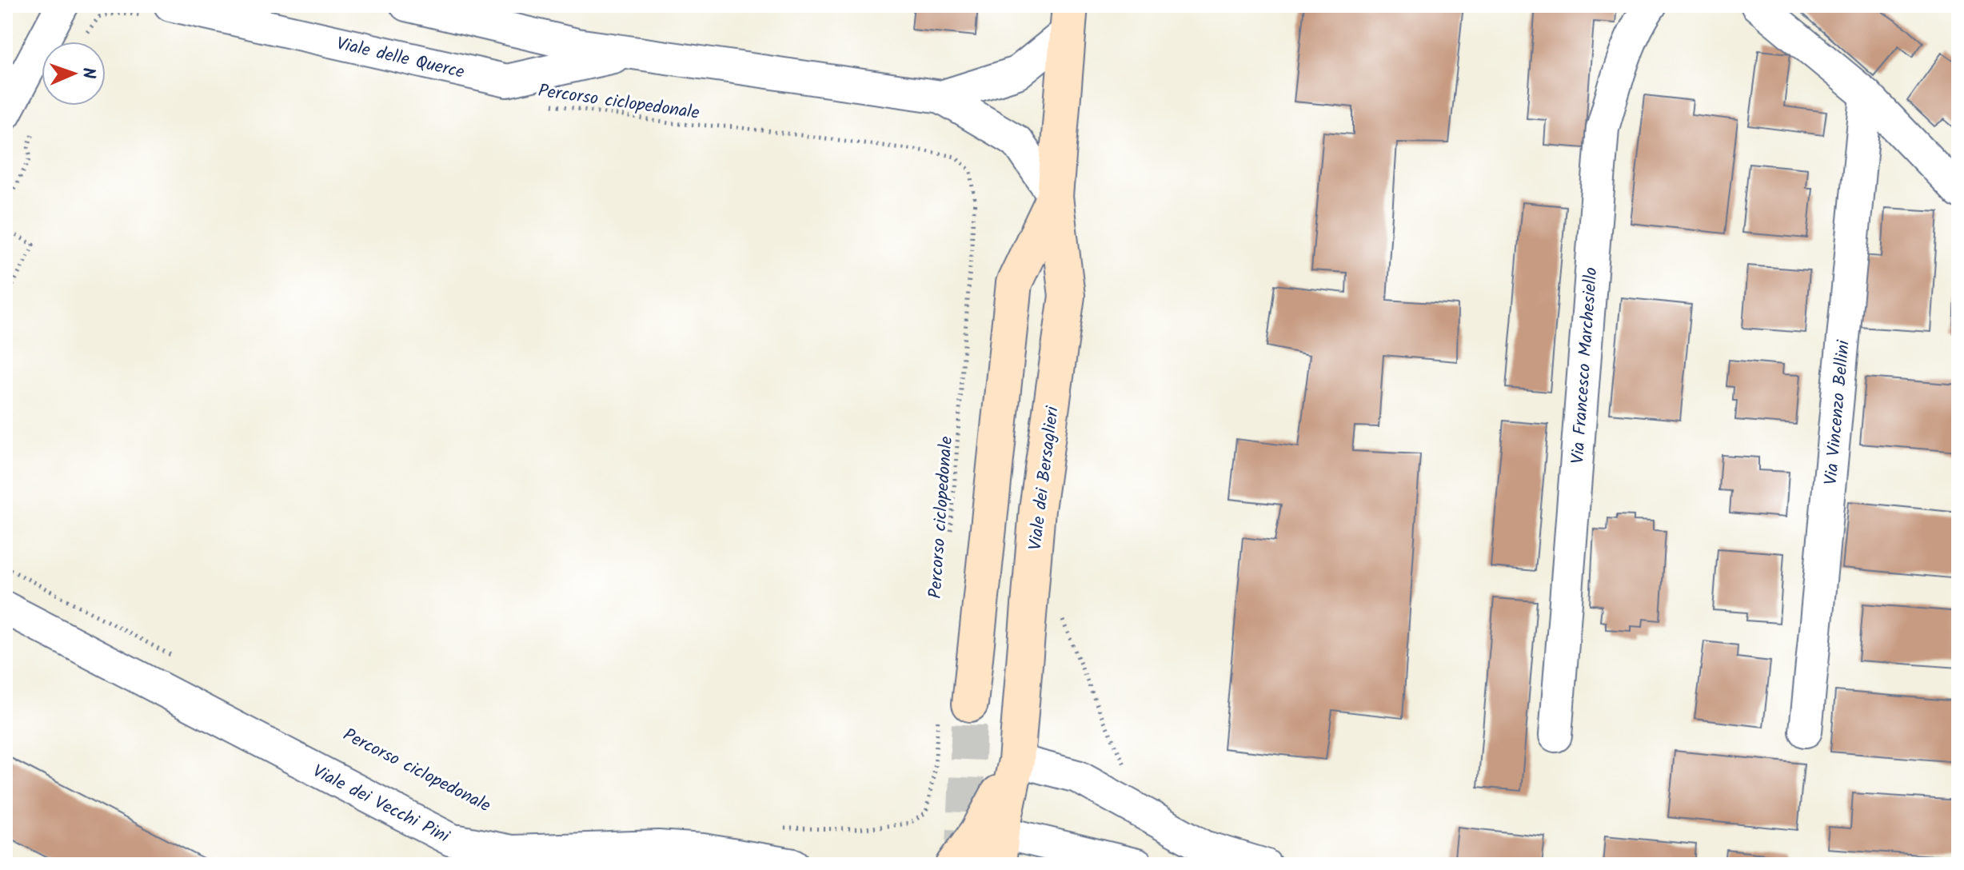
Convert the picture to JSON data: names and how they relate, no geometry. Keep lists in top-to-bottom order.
{
  "streets": {
    "main road": ["Viale dei Bersaglieri"],
    "street": [
      "Viale delle Querce",
      "Via Francesco Marchesiello",
      "Via Vincenzo Bellini",
      "Viale dei Vecchi Pini"
    ],
    "path": ["Percorso ciclopedonale"]
  },
  "crossings": [
    ["Viale delle Querce", "Viale dei Bersaglieri"]
  ],
  "north": "right"
}
